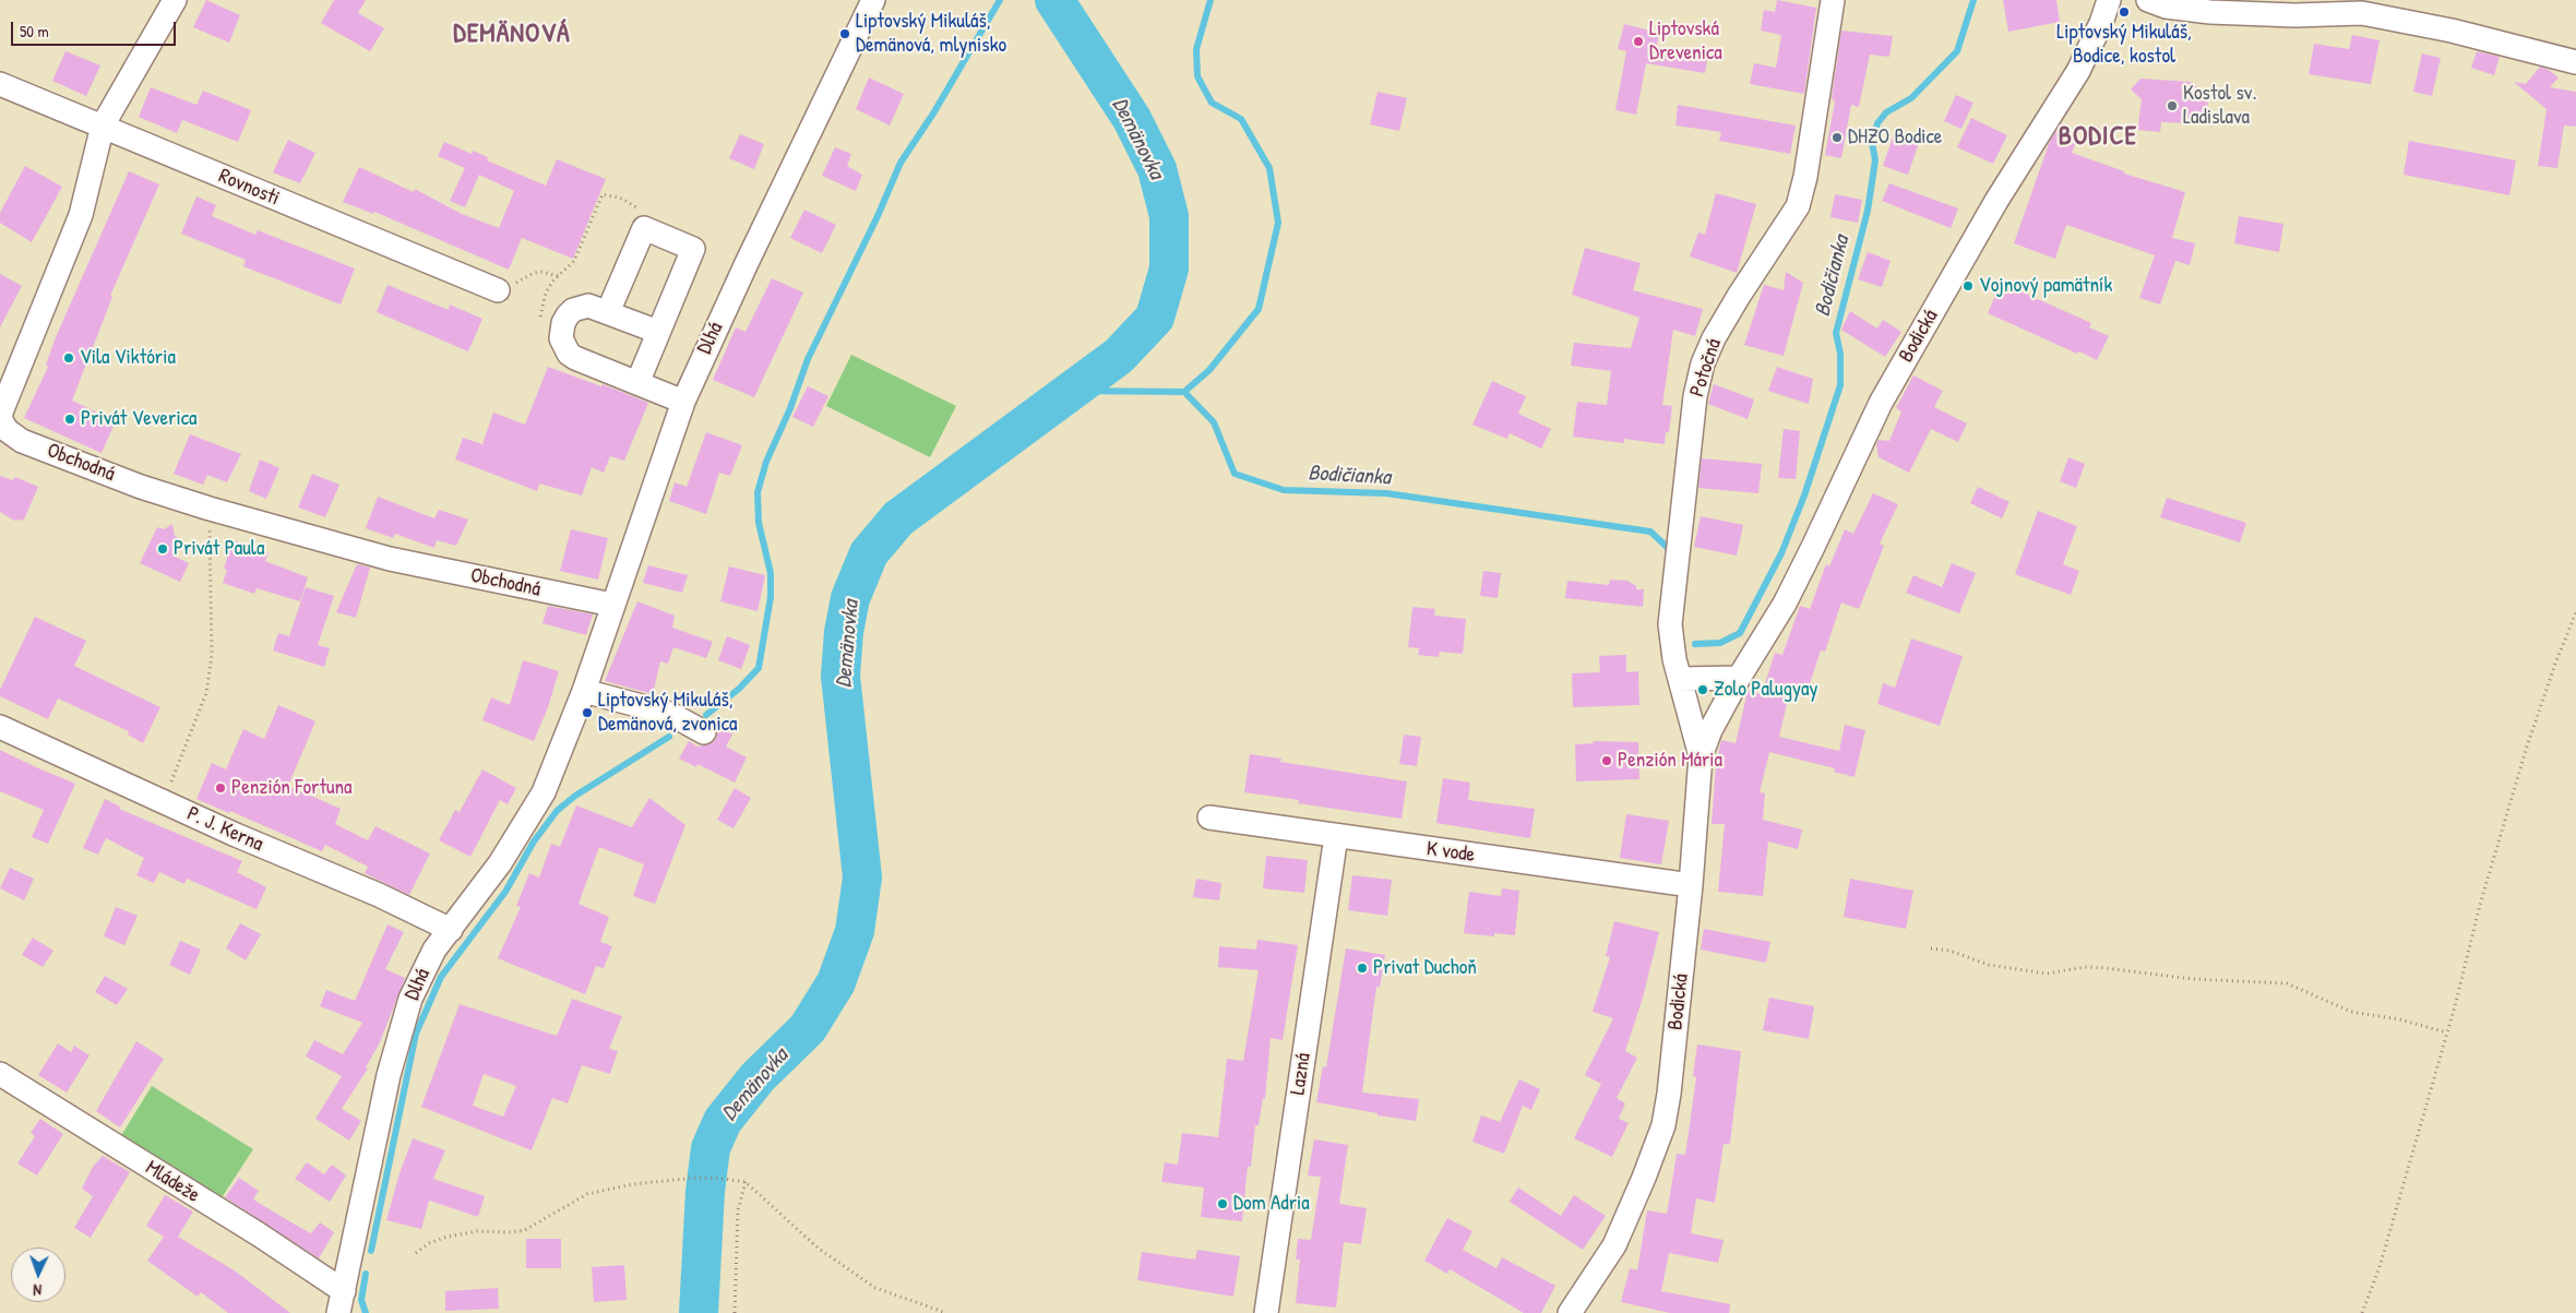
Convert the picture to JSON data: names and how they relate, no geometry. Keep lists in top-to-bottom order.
{
  "streets": {
    "street": [
      "Rovnosti",
      "Bodická",
      "Dlhá",
      "Potočná",
      "Obchodná",
      "P. J. Kerna",
      "K vode",
      "Lazná",
      "Mládeže"
    ]
  },
  "crossings": [
    ["Rovnosti", "Obchodná"],
    ["Bodická", "Potočná"],
    ["Bodická", "K vode"],
    ["Dlhá", "Obchodná"],
    ["Dlhá", "P. J. Kerna"],
    ["Dlhá", "Mládeže"],
    ["K vode", "Lazná"]
  ],
  "districts": ["DEMÄNOVÁ", "BODICE"],
  "water": ["Demänovka", "Bodičianka"],
  "places": [
    "Liptovský Mikuláš, Bodice, kostol",
    "Liptovský Mikuláš, Demänová, mlynisko",
    "Liptovská Drevenica",
    "Kostol sv. Ladislava",
    "DHZO Bodice",
    "Vojnový pamätník",
    "Vila Viktória",
    "Privát Veverica",
    "Privát Paula",
    "Zolo Palugyay",
    "Liptovský Mikuláš, Demänová, zvonica",
    "Penzión Mária",
    "Penzión Fortuna",
    "Privat Duchoň",
    "Dom Adria"
  ],
  "scale_bar": "50 m",
  "north": "bottom"
}
